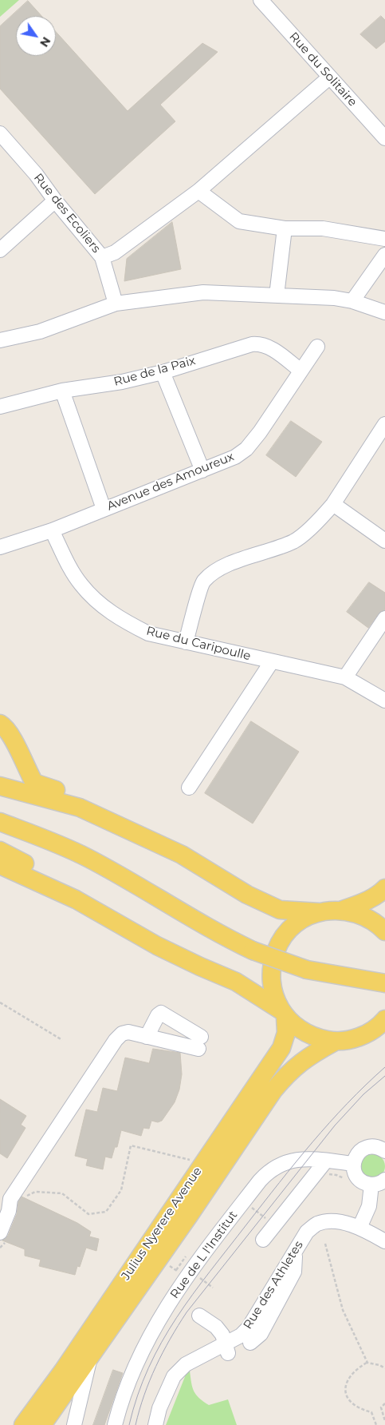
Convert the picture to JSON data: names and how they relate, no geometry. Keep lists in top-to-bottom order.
{
  "streets": {
    "main road": ["Julius Nyerere Avenue"],
    "street": [
      "Rue du Solitaire",
      "Rue des Ecoliers",
      "Rue de la Paix",
      "Avenue des Amoureux",
      "Rue du Caripoulle",
      "Rue de L l'Institut",
      "Rue des Athletes"
    ]
  },
  "crossings": [
    ["Rue de la Paix", "Avenue des Amoureux"],
    ["Avenue des Amoureux", "Rue du Caripoulle"]
  ],
  "north": "bottom right"
}
